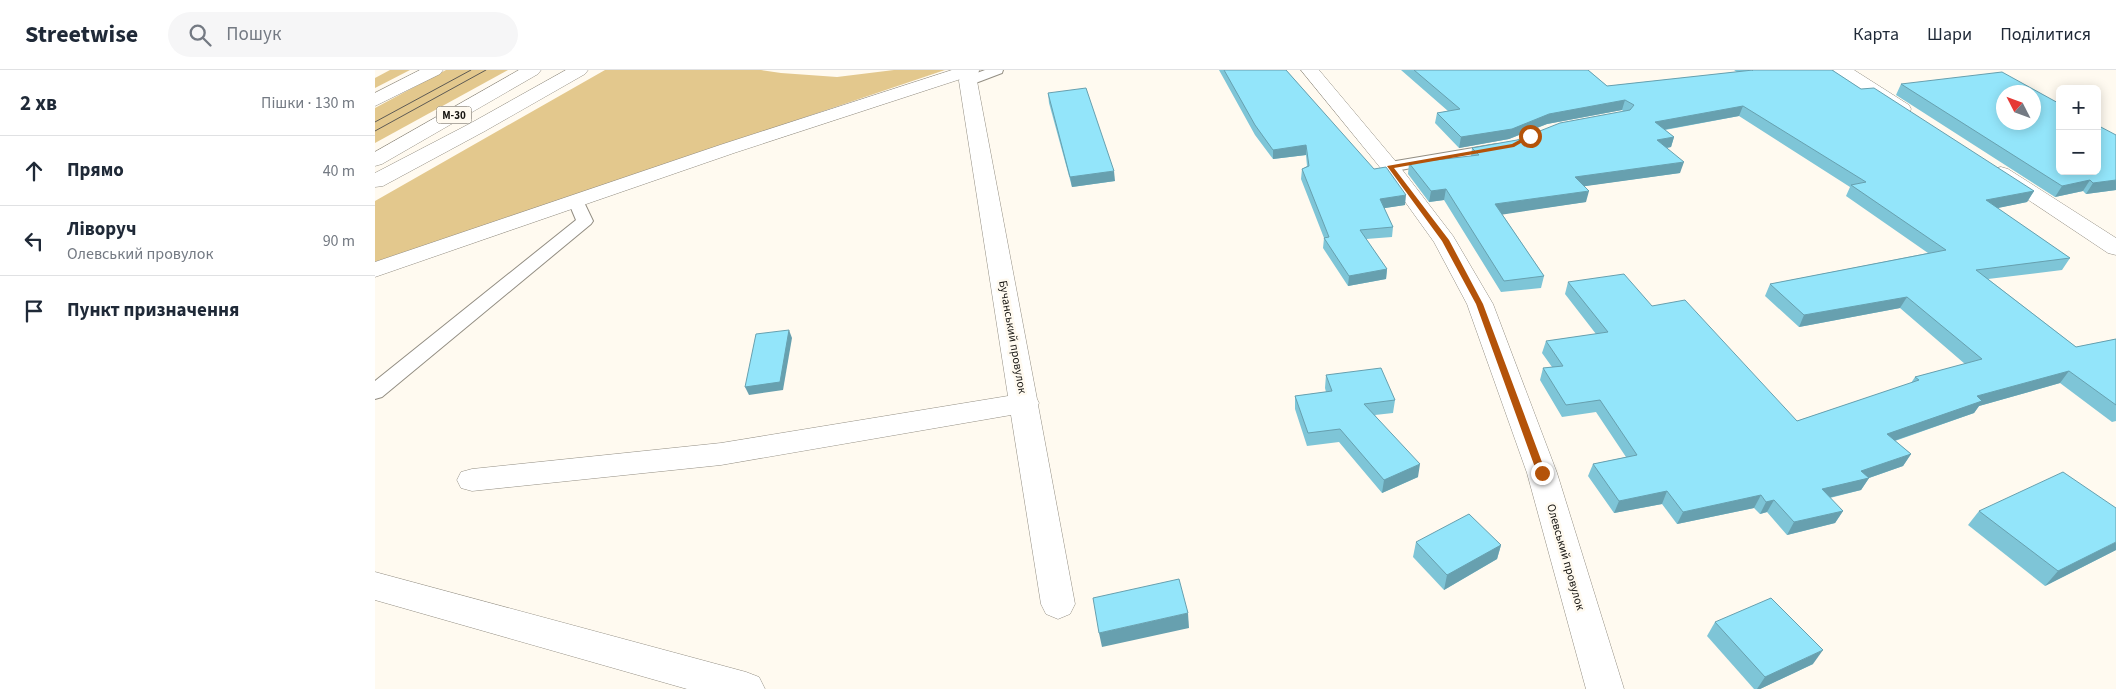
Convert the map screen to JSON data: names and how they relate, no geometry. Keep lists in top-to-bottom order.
{
  "streets": {
    "main road": ["М-30", "Бучанський провулок", "Олевський провулок"]
  },
  "north": "top left",
  "page": {
    "header": "Streetwise",
    "search": "Пошук",
    "nav": ["Карта", "Шари", "Поділитися"],
    "heading": ["2 хв", "Пішки · 130 m"],
    "map_buttons": ["+", "−"],
    "list": [
      ["Прямо", "40 m"],
      ["Ліворуч", "Олевський провулок", "90 m"],
      "Пункт призначення"
    ]
  }
}
